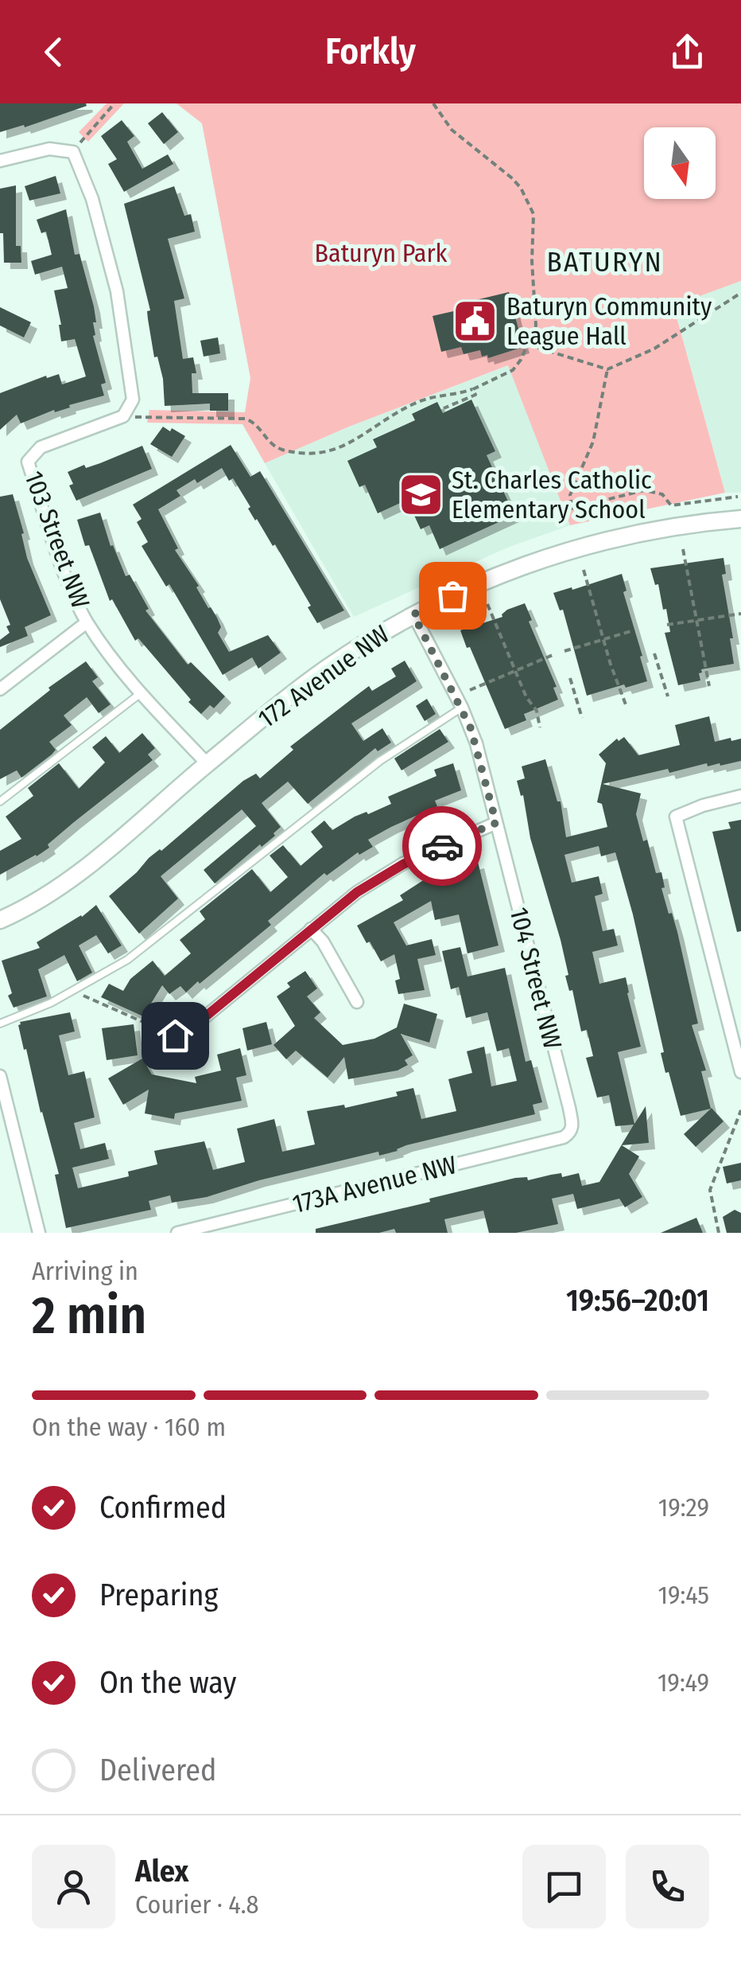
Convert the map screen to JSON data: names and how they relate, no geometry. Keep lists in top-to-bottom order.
{
  "streets": {
    "street": [
      "103 Street NW",
      "172 Avenue NW",
      "104 Street NW",
      "173A Avenue NW"
    ]
  },
  "crossings": [
    ["103 Street NW", "172 Avenue NW"],
    ["172 Avenue NW", "104 Street NW"],
    ["104 Street NW", "173A Avenue NW"]
  ],
  "districts": ["BATURYN"],
  "parks": ["Baturyn Park"],
  "places": {
    "public building": ["Baturyn Community League Hall"],
    "school or university": ["St. Charles Catholic Elementary School"]
  },
  "north": "bottom",
  "page": {
    "header": "Forkly",
    "heading": ["2 min", "Arriving in", "19:56–20:01"],
    "panel": ["Alex", "Courier · 4.8"],
    "bar": "On the way · 160 m",
    "list": [
      ["Confirmed", "19:29"],
      ["Preparing", "19:45"],
      ["On the way", "19:49"],
      "Delivered"
    ]
  }
}
